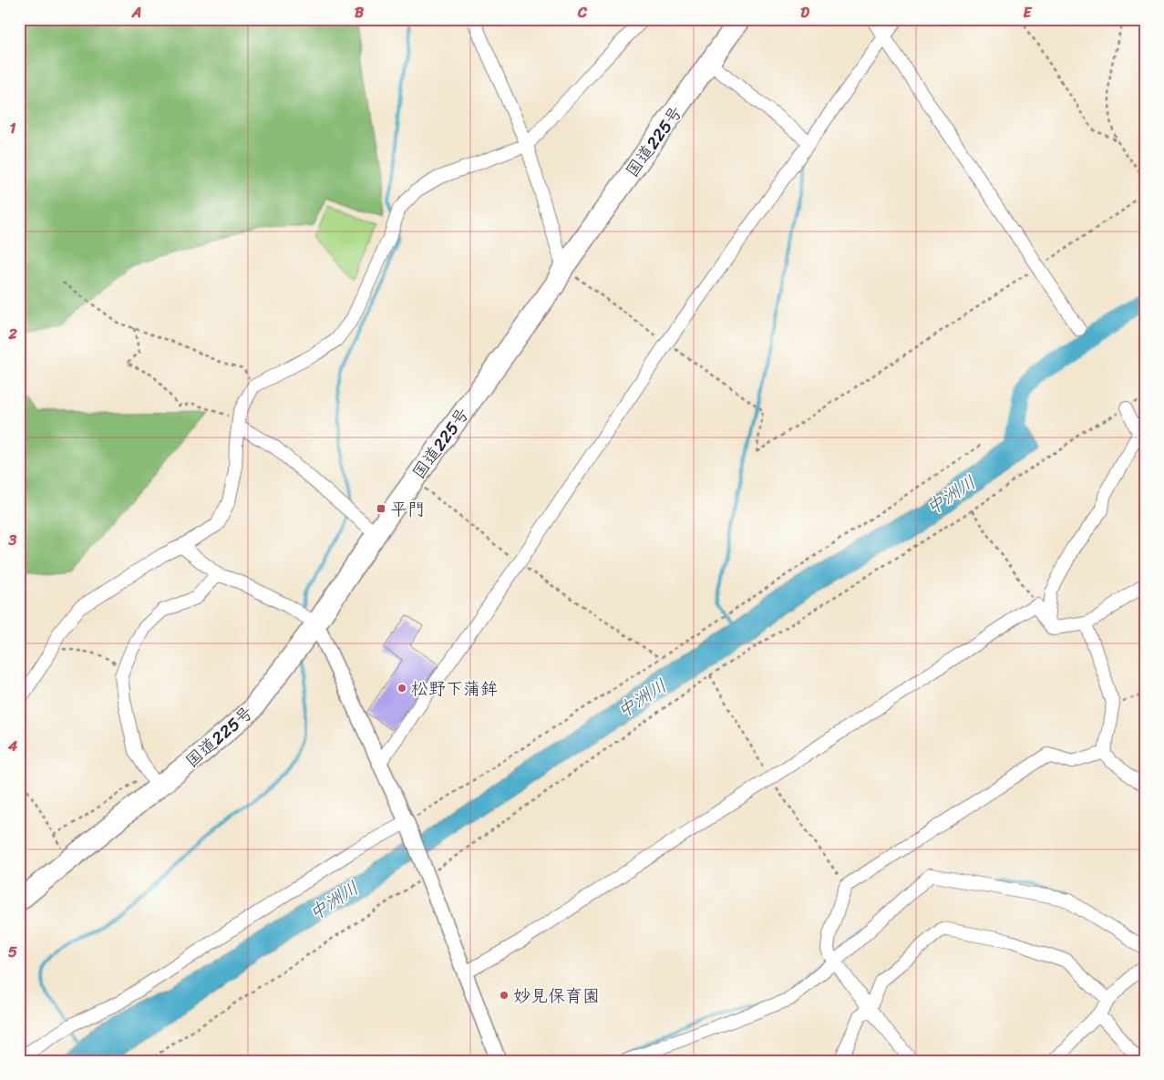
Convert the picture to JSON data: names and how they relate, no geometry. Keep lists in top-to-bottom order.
{
  "streets": {
    "highway": ["国道225号"]
  },
  "water": ["中洲川"],
  "places": {
    "transit": ["平門"],
    "other": ["松野下蒲鉾", "妙見保育園"]
  },
  "grid": {
    "columns": [
      "A",
      "B",
      "C",
      "D",
      "E"
    ],
    "rows": [
      "1",
      "2",
      "3",
      "4",
      "5"
    ]
  }
}
